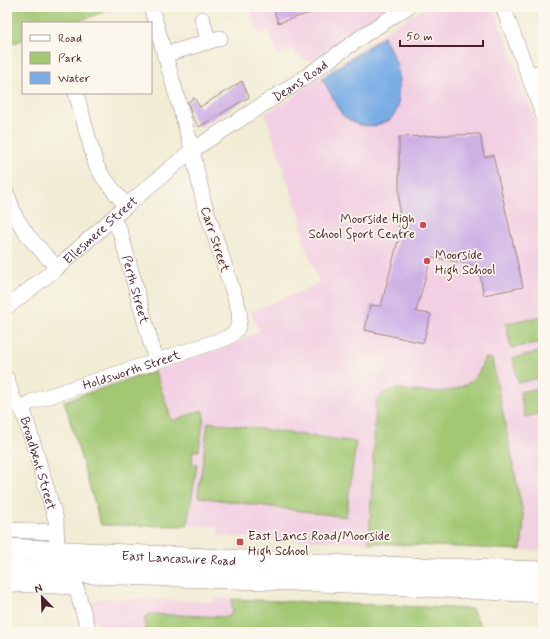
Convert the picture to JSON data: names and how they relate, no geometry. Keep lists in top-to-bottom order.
{
  "streets": {
    "highway": ["East Lancashire Road"],
    "street": [
      "Deans Road",
      "Ellesmere Street",
      "Carr Street",
      "Perth Street",
      "Holdsworth Street",
      "Broadbent Street"
    ]
  },
  "crossings": [
    ["Deans Road", "Ellesmere Street"],
    ["Deans Road", "Carr Street"],
    ["Ellesmere Street", "Carr Street"],
    ["Ellesmere Street", "Perth Street"],
    ["Carr Street", "Holdsworth Street"],
    ["Perth Street", "Holdsworth Street"],
    ["Holdsworth Street", "Broadbent Street"],
    ["Broadbent Street", "East Lancashire Road"]
  ],
  "places": {
    "other": ["Moorside High School Sport Centre", "Moorside High School"],
    "transit": ["East Lancs Road/Moorside High School"]
  },
  "legend": ["Road", "Park", "Water"],
  "scale_bar": "50 m",
  "north": "top left"
}
